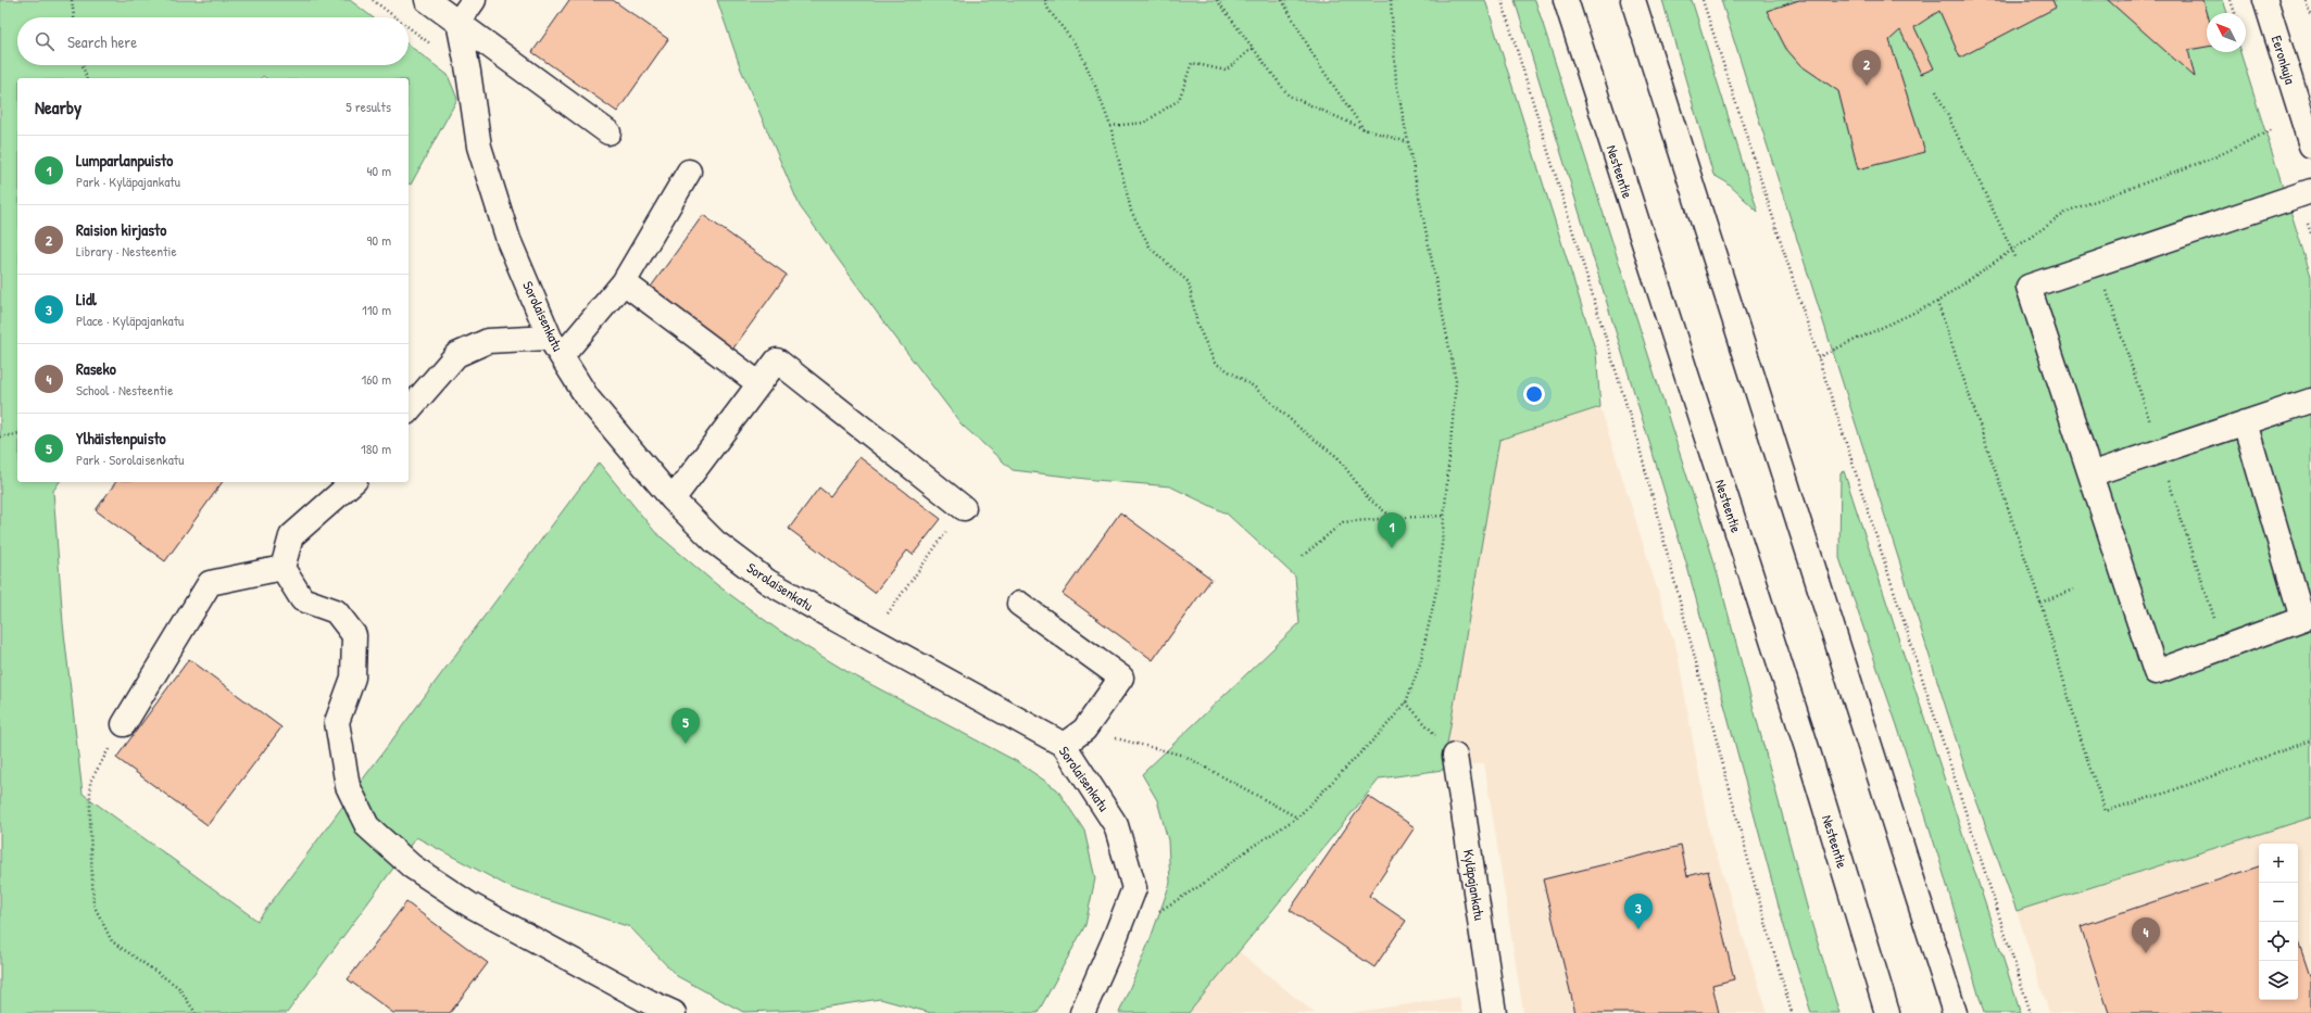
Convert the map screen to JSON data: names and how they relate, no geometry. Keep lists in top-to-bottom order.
{
  "streets": {
    "main road": [
      "Eeronkuja",
      "Nesteentie",
      "Sorolaisenkatu",
      "Kyläpajankatu"
    ]
  },
  "north": "top left",
  "page": {
    "search": "Search here",
    "pins": [
      "2",
      "1",
      "5",
      "3",
      "4"
    ],
    "heading": ["Nearby", "5 results"],
    "list": [
      {
        "mark": "1",
        "name": "Lumparlanpuisto",
        "note": "Park · Kyläpajankatu",
        "value": "40 m"
      },
      {
        "mark": "2",
        "name": "Raision kirjasto",
        "note": "Library · Nesteentie",
        "value": "90 m"
      },
      {
        "mark": "3",
        "name": "Lidl",
        "note": "Place · Kyläpajankatu",
        "value": "110 m"
      },
      {
        "mark": "4",
        "name": "Raseko",
        "note": "School · Nesteentie",
        "value": "160 m"
      },
      {
        "mark": "5",
        "name": "Ylhäistenpuisto",
        "note": "Park · Sorolaisenkatu",
        "value": "180 m"
      }
    ],
    "map_buttons": ["+", "−"]
  }
}
